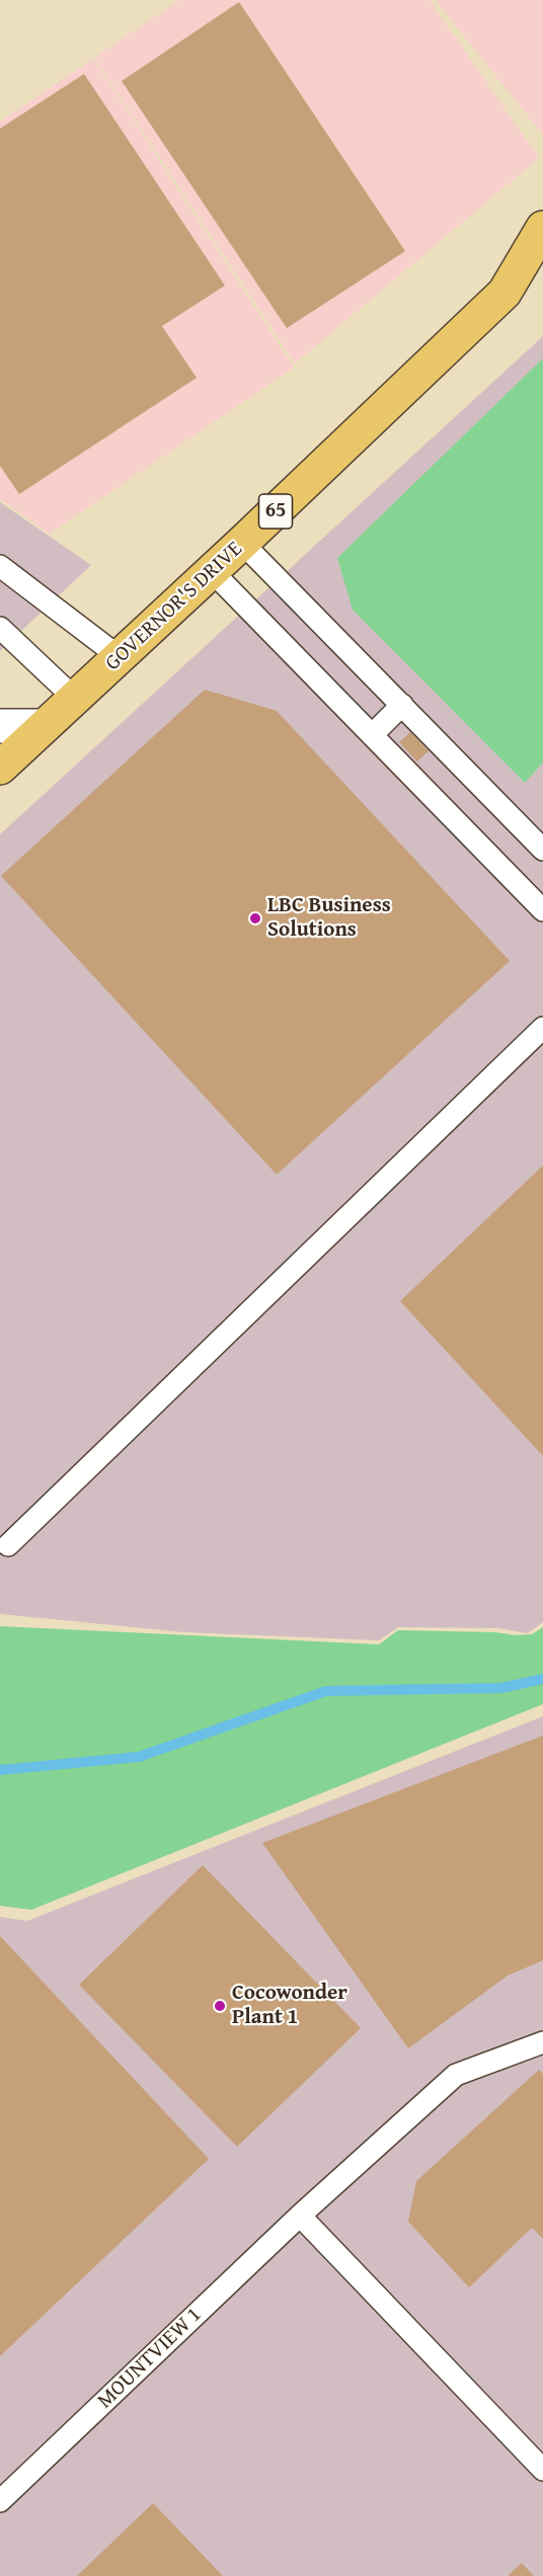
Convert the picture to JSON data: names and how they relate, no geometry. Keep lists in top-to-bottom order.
{
  "streets": {
    "highway": ["65", "GOVERNOR'S DRIVE"],
    "lane": ["MOUNTVIEW 1"]
  },
  "places": ["LBC Business Solutions", "Cocowonder Plant 1"]
}
